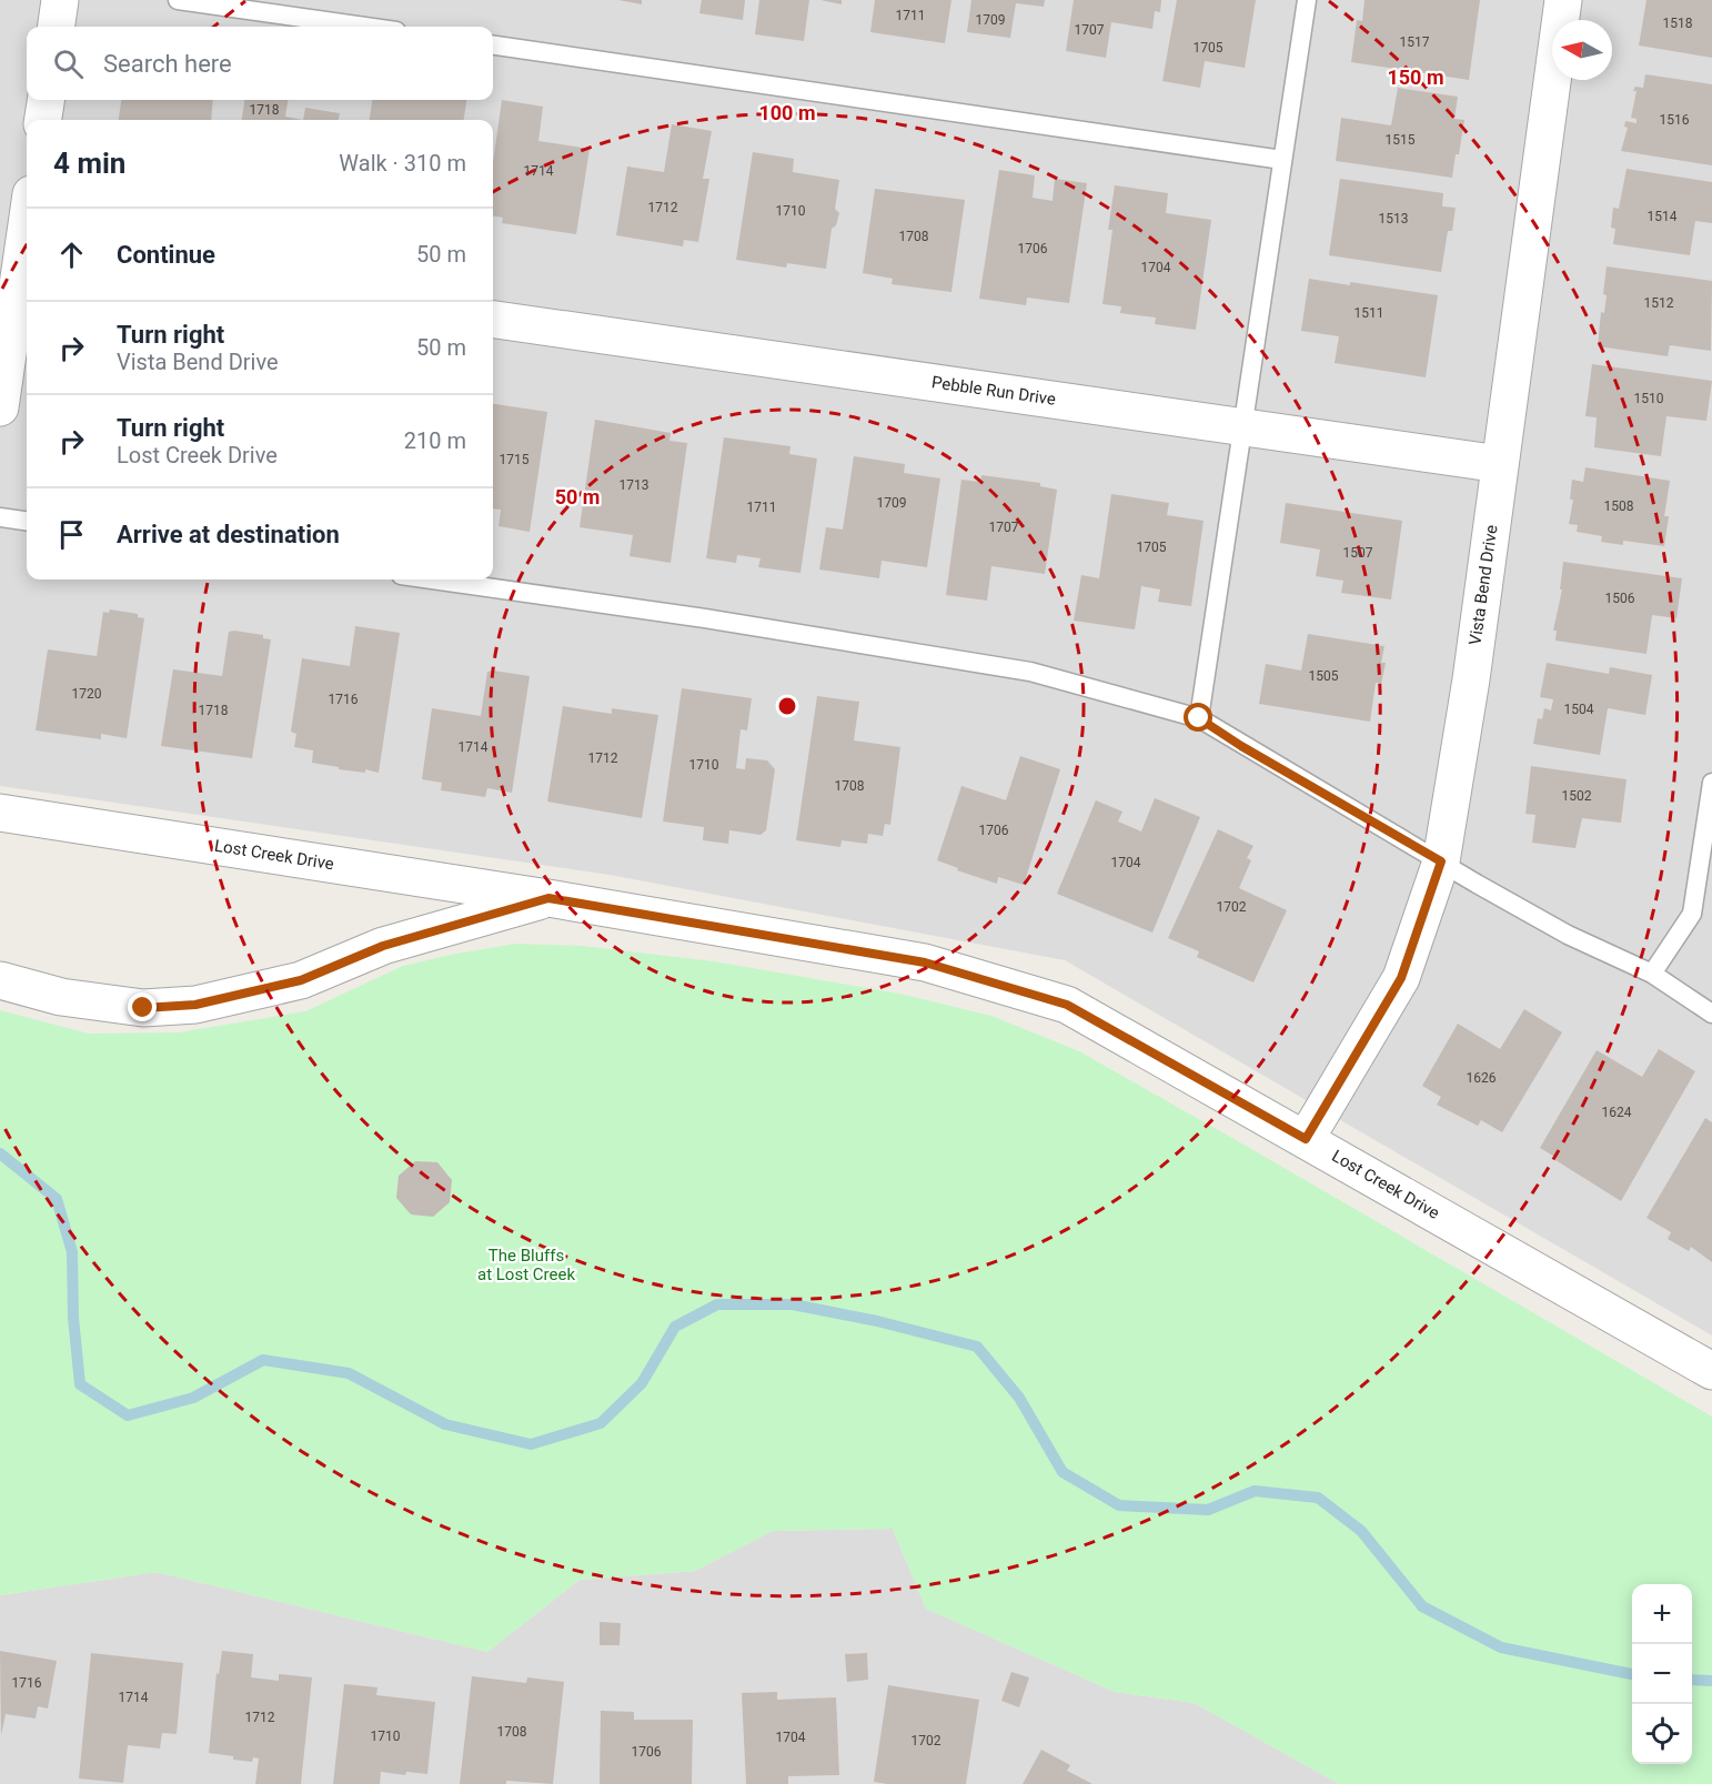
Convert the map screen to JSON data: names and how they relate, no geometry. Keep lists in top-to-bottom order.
{
  "streets": {
    "street": ["Pebble Run Drive", "Vista Bend Drive", "Lost Creek Drive"]
  },
  "crossings": [
    ["Pebble Run Drive", "Vista Bend Drive"],
    ["Vista Bend Drive", "Lost Creek Drive"]
  ],
  "parks": ["The Bluffs at Lost Creek"],
  "house_numbers": [
    "1711",
    "1709",
    "1518",
    "1707",
    "1517",
    "1705",
    "1718",
    "1516",
    "1515",
    "1714",
    "1712",
    "1710",
    "1514",
    "1513",
    "1708",
    "1706",
    "1704",
    "1512",
    "1511",
    "1510",
    "1715",
    "1713",
    "1709",
    "1508",
    "1711",
    "1707",
    "1705",
    "1507",
    "1506",
    "1505",
    "1720",
    "1716",
    "1504",
    "1718",
    "1714",
    "1712",
    "1710",
    "1708",
    "1502",
    "1706",
    "1704",
    "1702",
    "1626",
    "1624",
    "1716",
    "1714",
    "1712",
    "1708",
    "1710",
    "1704",
    "1702",
    "1706"
  ],
  "north": "left",
  "page": {
    "search": "Search here",
    "heading": ["4 min", "Walk · 310 m"],
    "list": [
      ["Continue", "50 m"],
      ["Turn right", "Vista Bend Drive", "50 m"],
      ["Turn right", "Lost Creek Drive", "210 m"],
      "Arrive at destination"
    ],
    "map_buttons": ["+", "−"]
  },
  "rings": ["150 m", "100 m", "50 m"]
}
